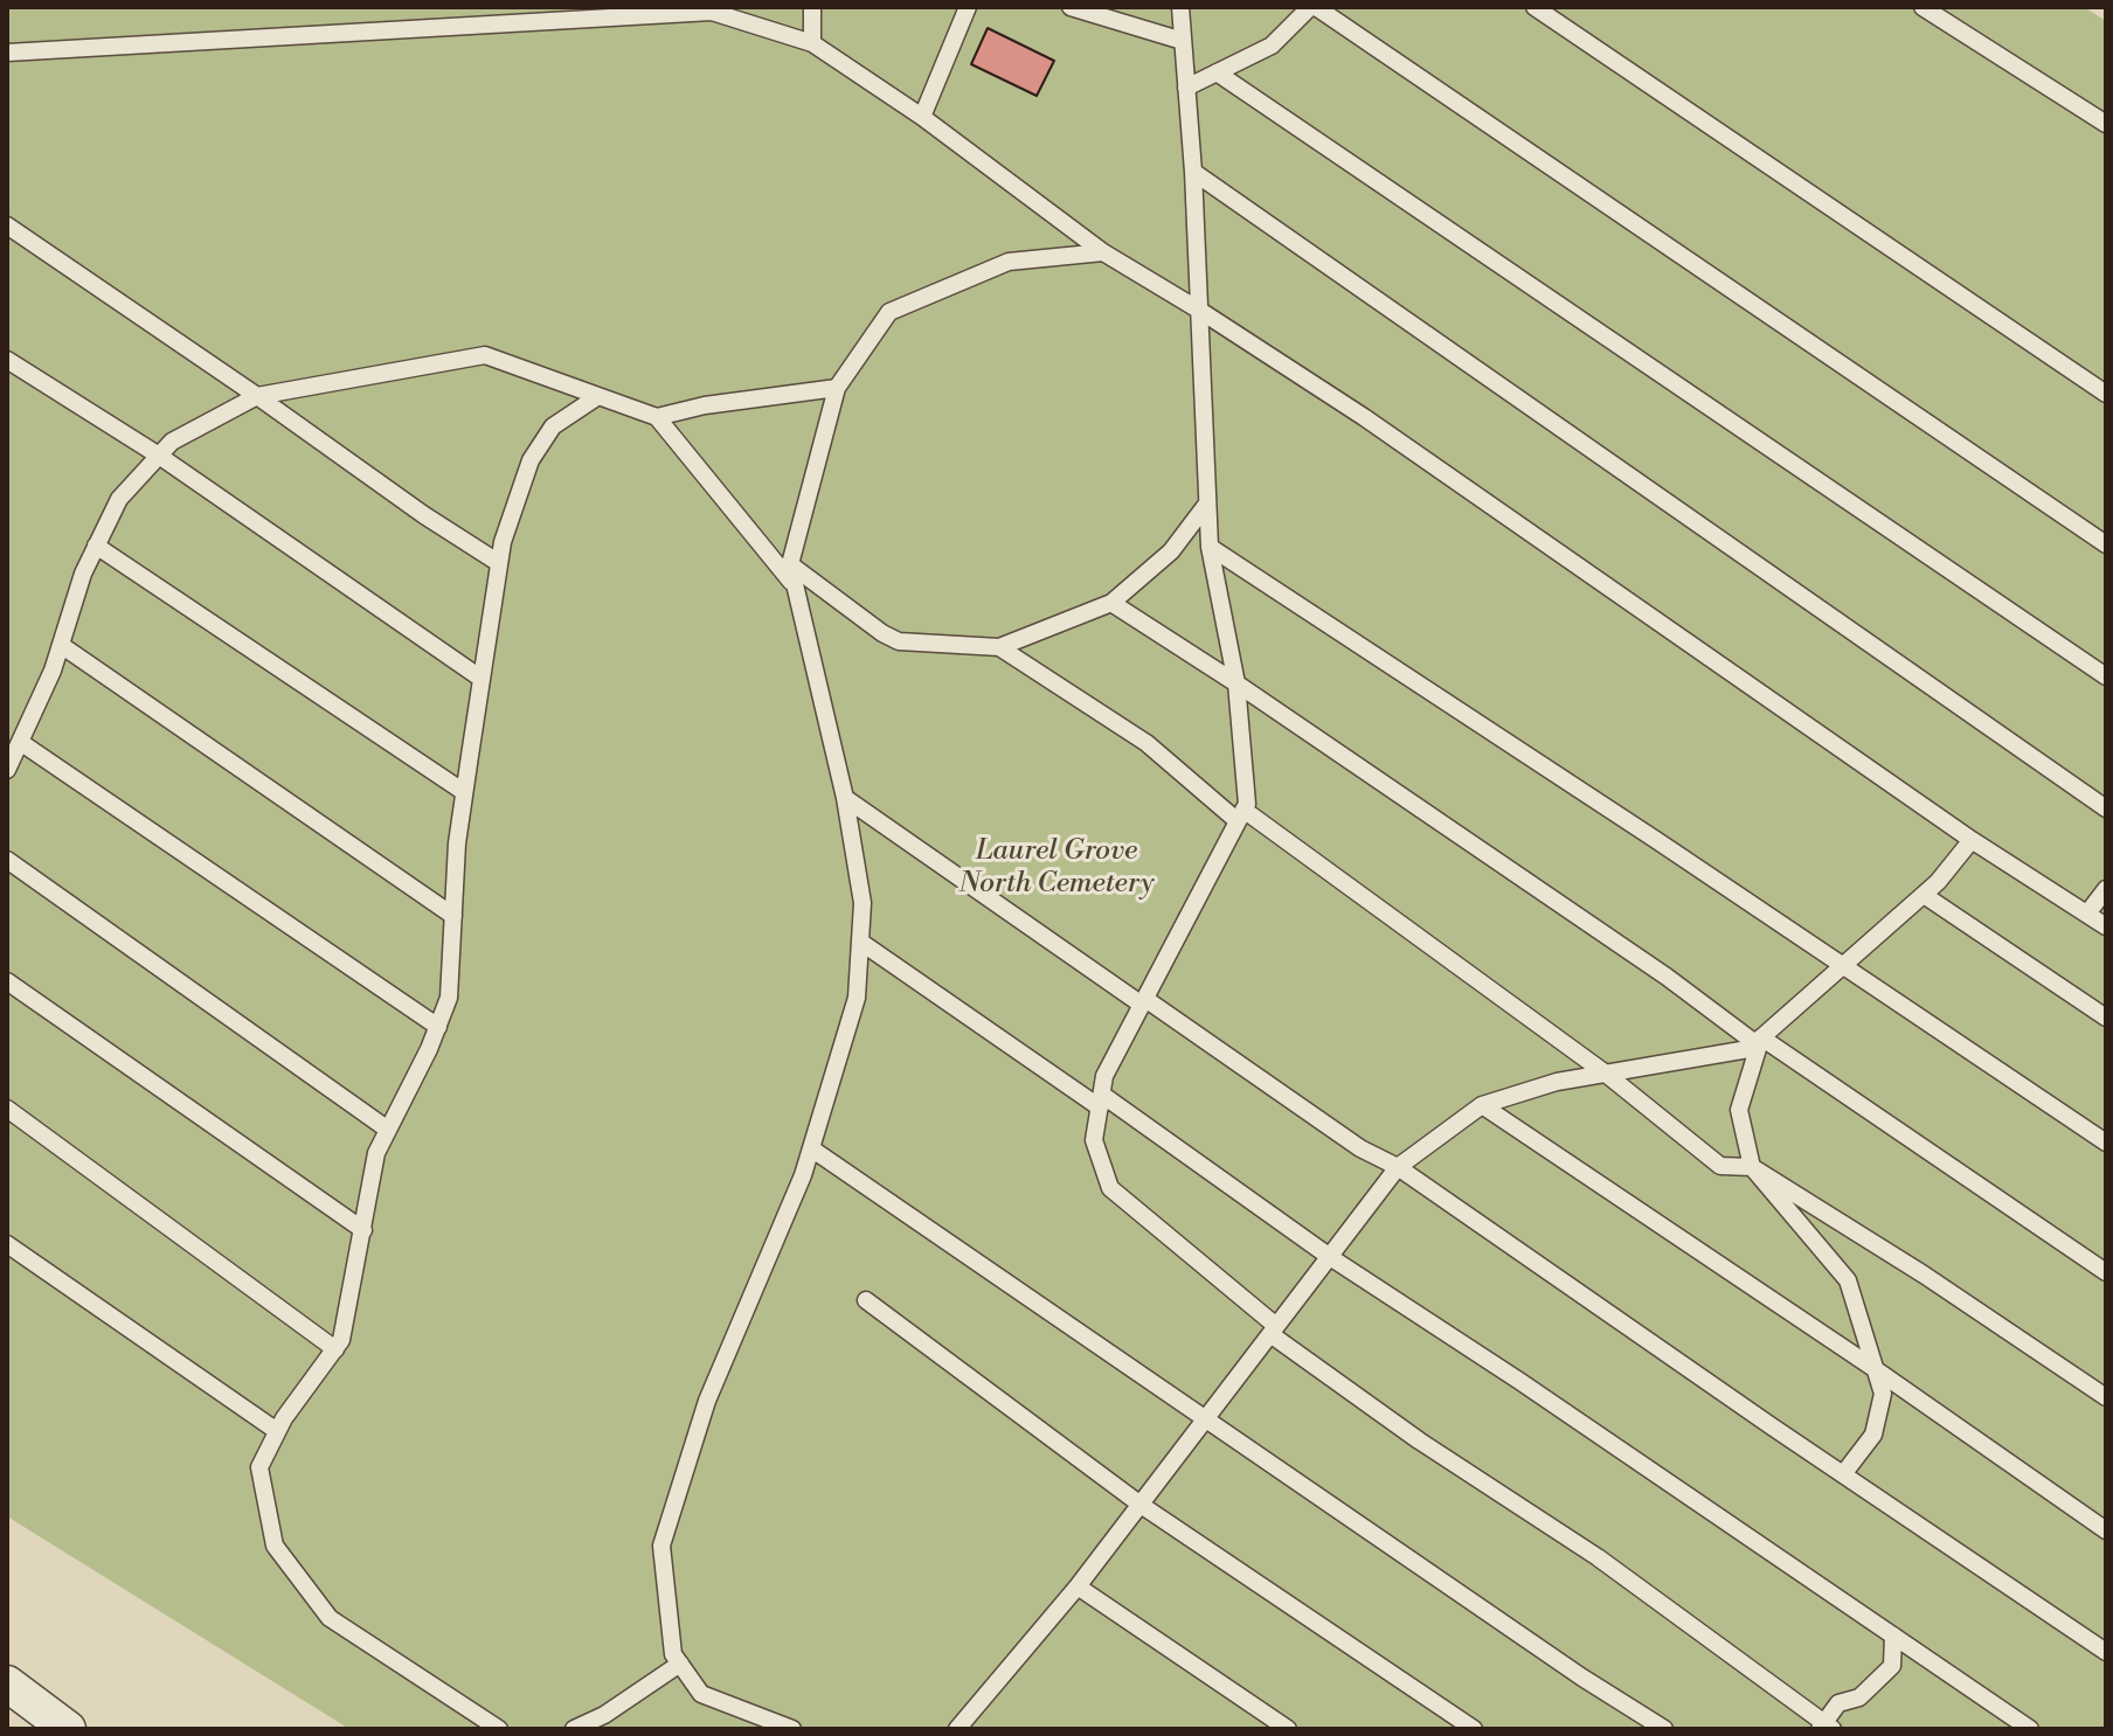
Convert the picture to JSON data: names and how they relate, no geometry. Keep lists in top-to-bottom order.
{
  "parks": ["Laurel Grove North Cemetery"]
}
